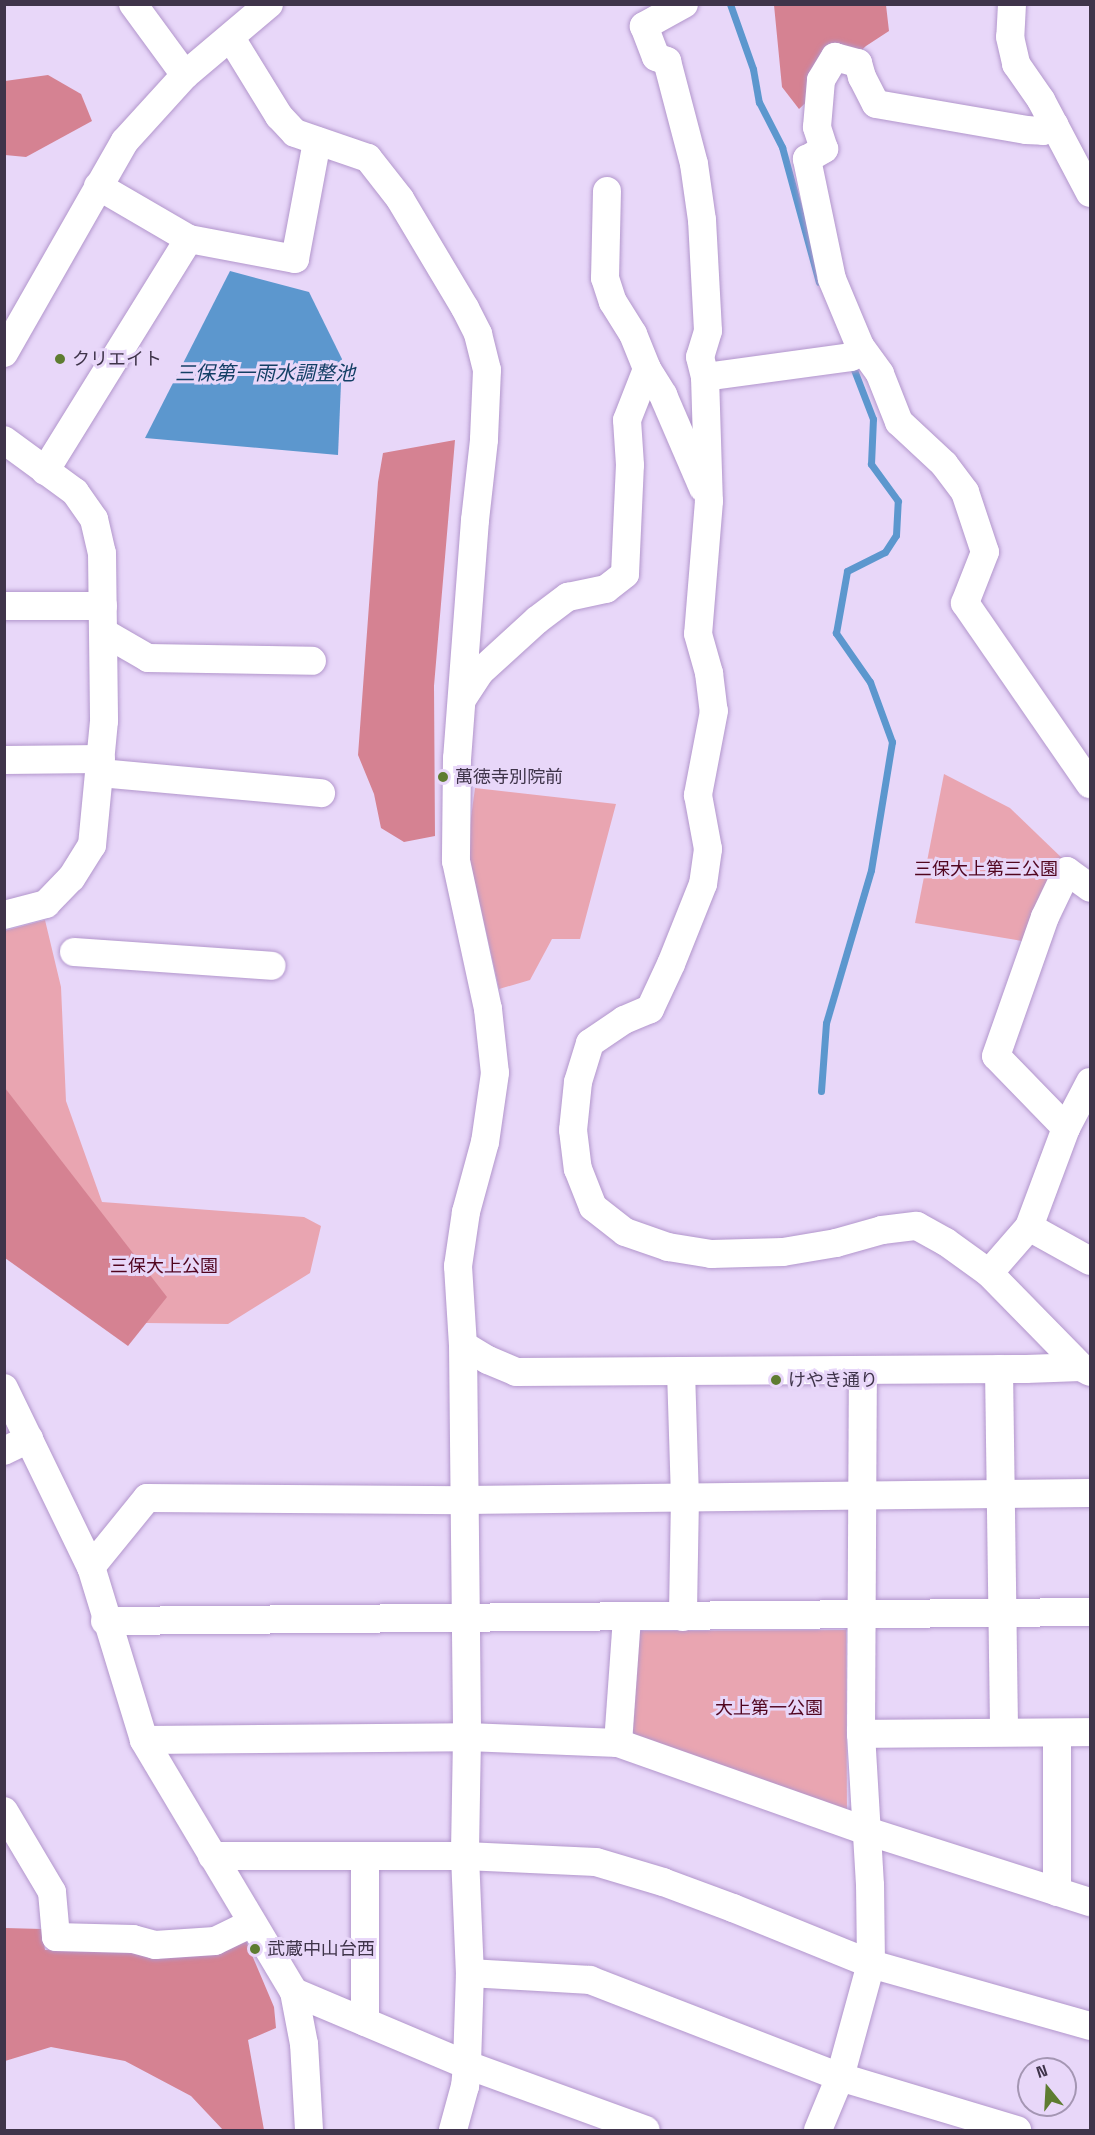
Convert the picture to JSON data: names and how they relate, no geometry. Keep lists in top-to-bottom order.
{
  "water": ["三保第一雨水調整池"],
  "parks": ["三保大上第三公園", "三保大上公園", "大上第一公園"],
  "places": [
    "クリエイト",
    "萬徳寺別院前",
    "けやき通り",
    "武蔵中山台西"
  ],
  "north": "top"
}
